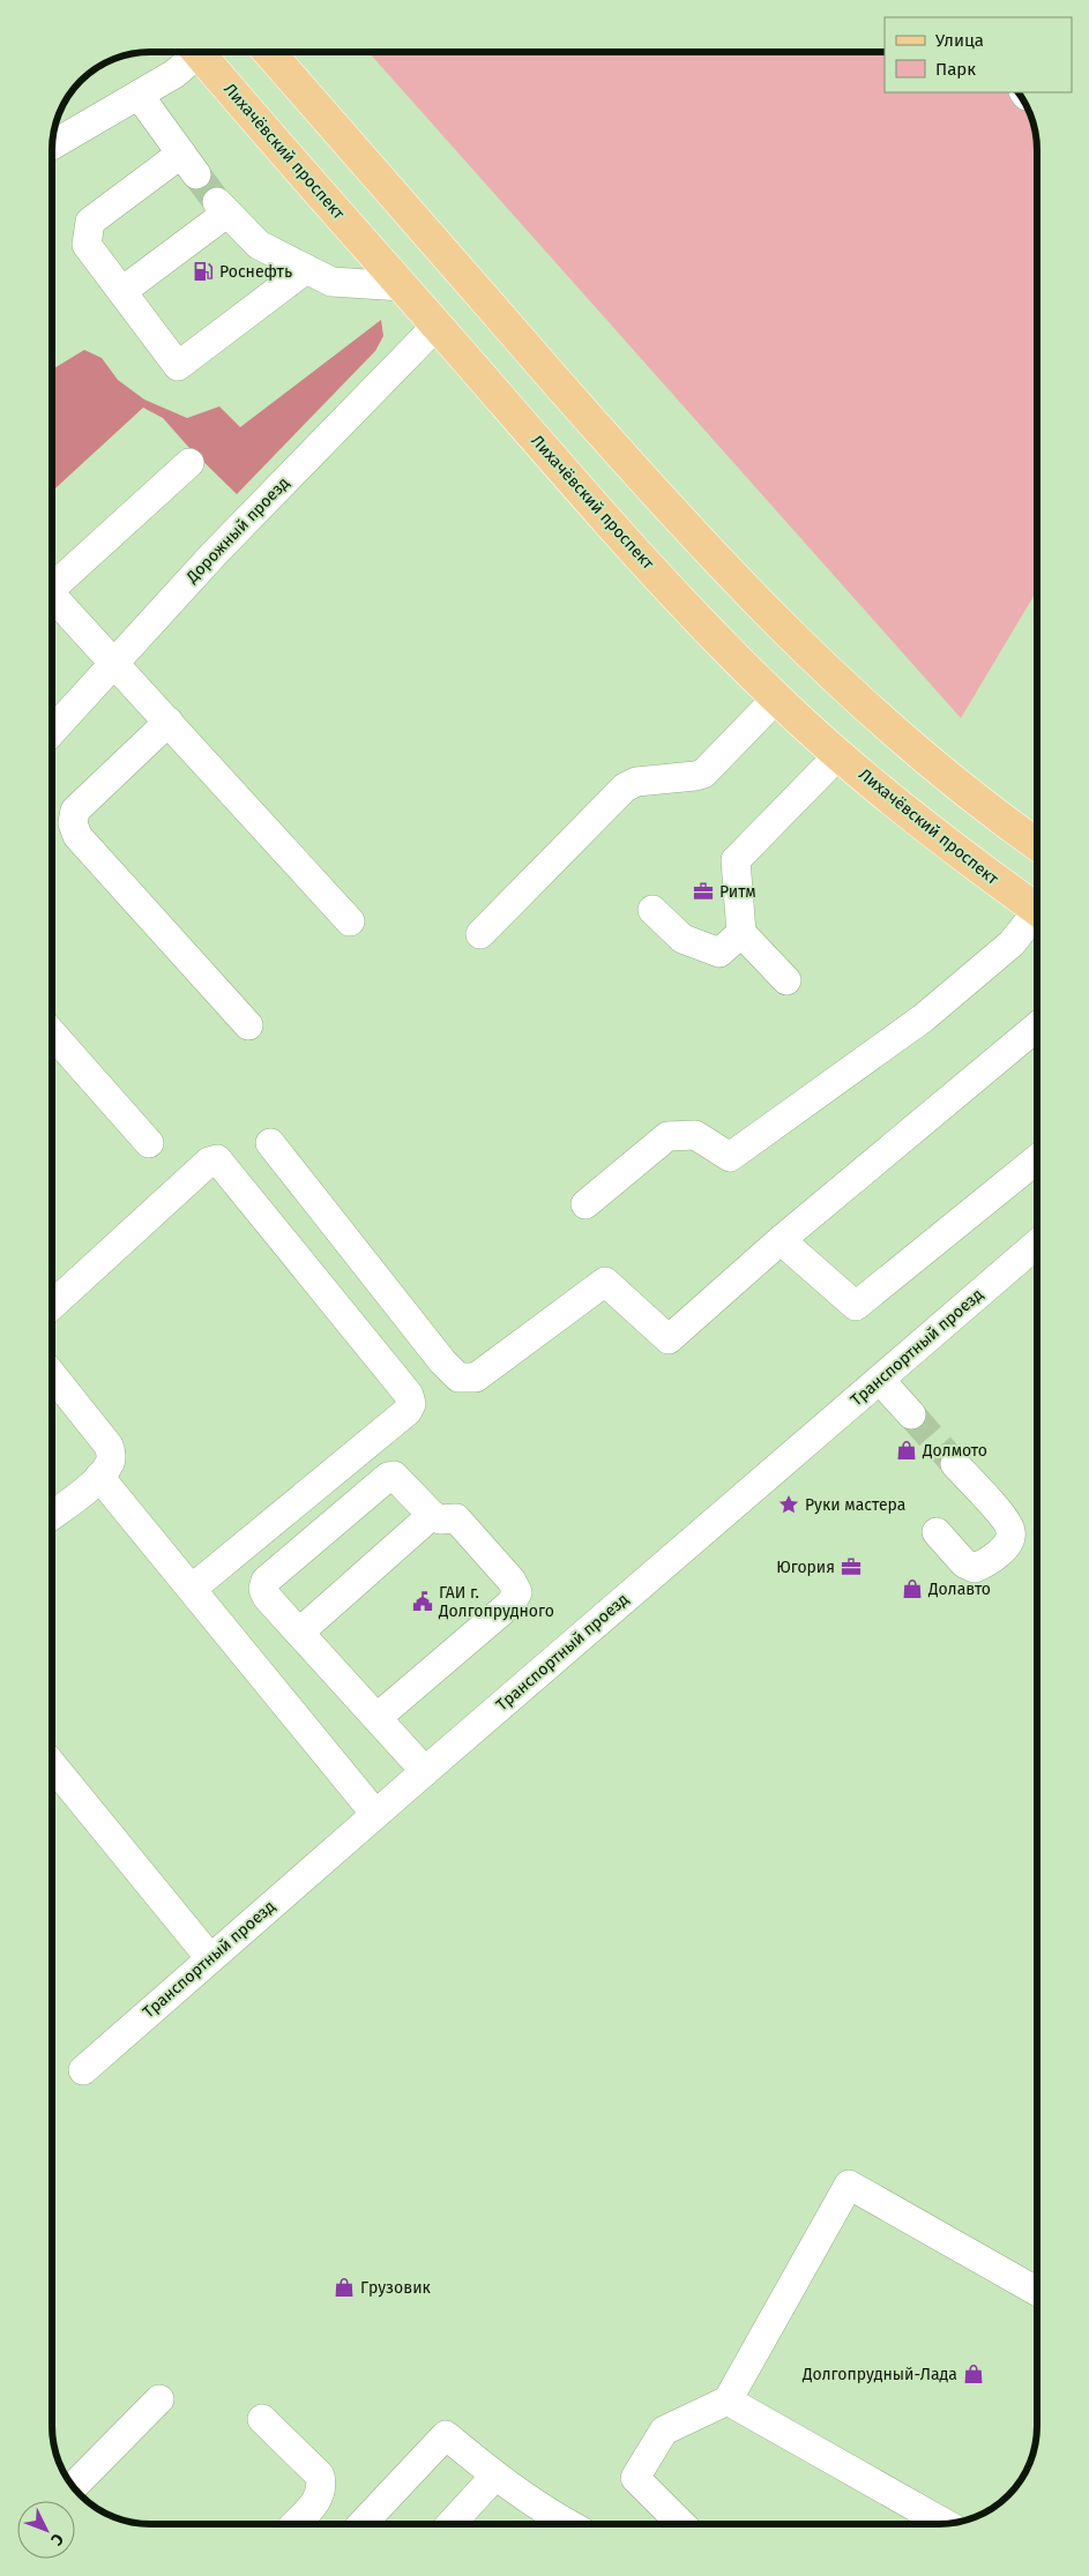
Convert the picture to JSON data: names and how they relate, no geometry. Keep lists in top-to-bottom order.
{
  "streets": {
    "main road": ["Лихачёвский проспект"],
    "street": ["Дорожный проезд", "Транспортный проезд"]
  },
  "crossings": [
    ["Лихачёвский проспект", "Дорожный проезд"]
  ],
  "places": {
    "fuel station": ["Роснефть"],
    "office": ["Ритм", "Югория"],
    "shop": [
      "Долмото",
      "Долавто",
      "Грузовик",
      "Долгопрудный-Лада"
    ],
    "place": ["Руки мастера"],
    "public building": ["ГАИ г. Долгопрудного"]
  },
  "legend": ["Улица", "Парк"],
  "north": "bottom right"
}
